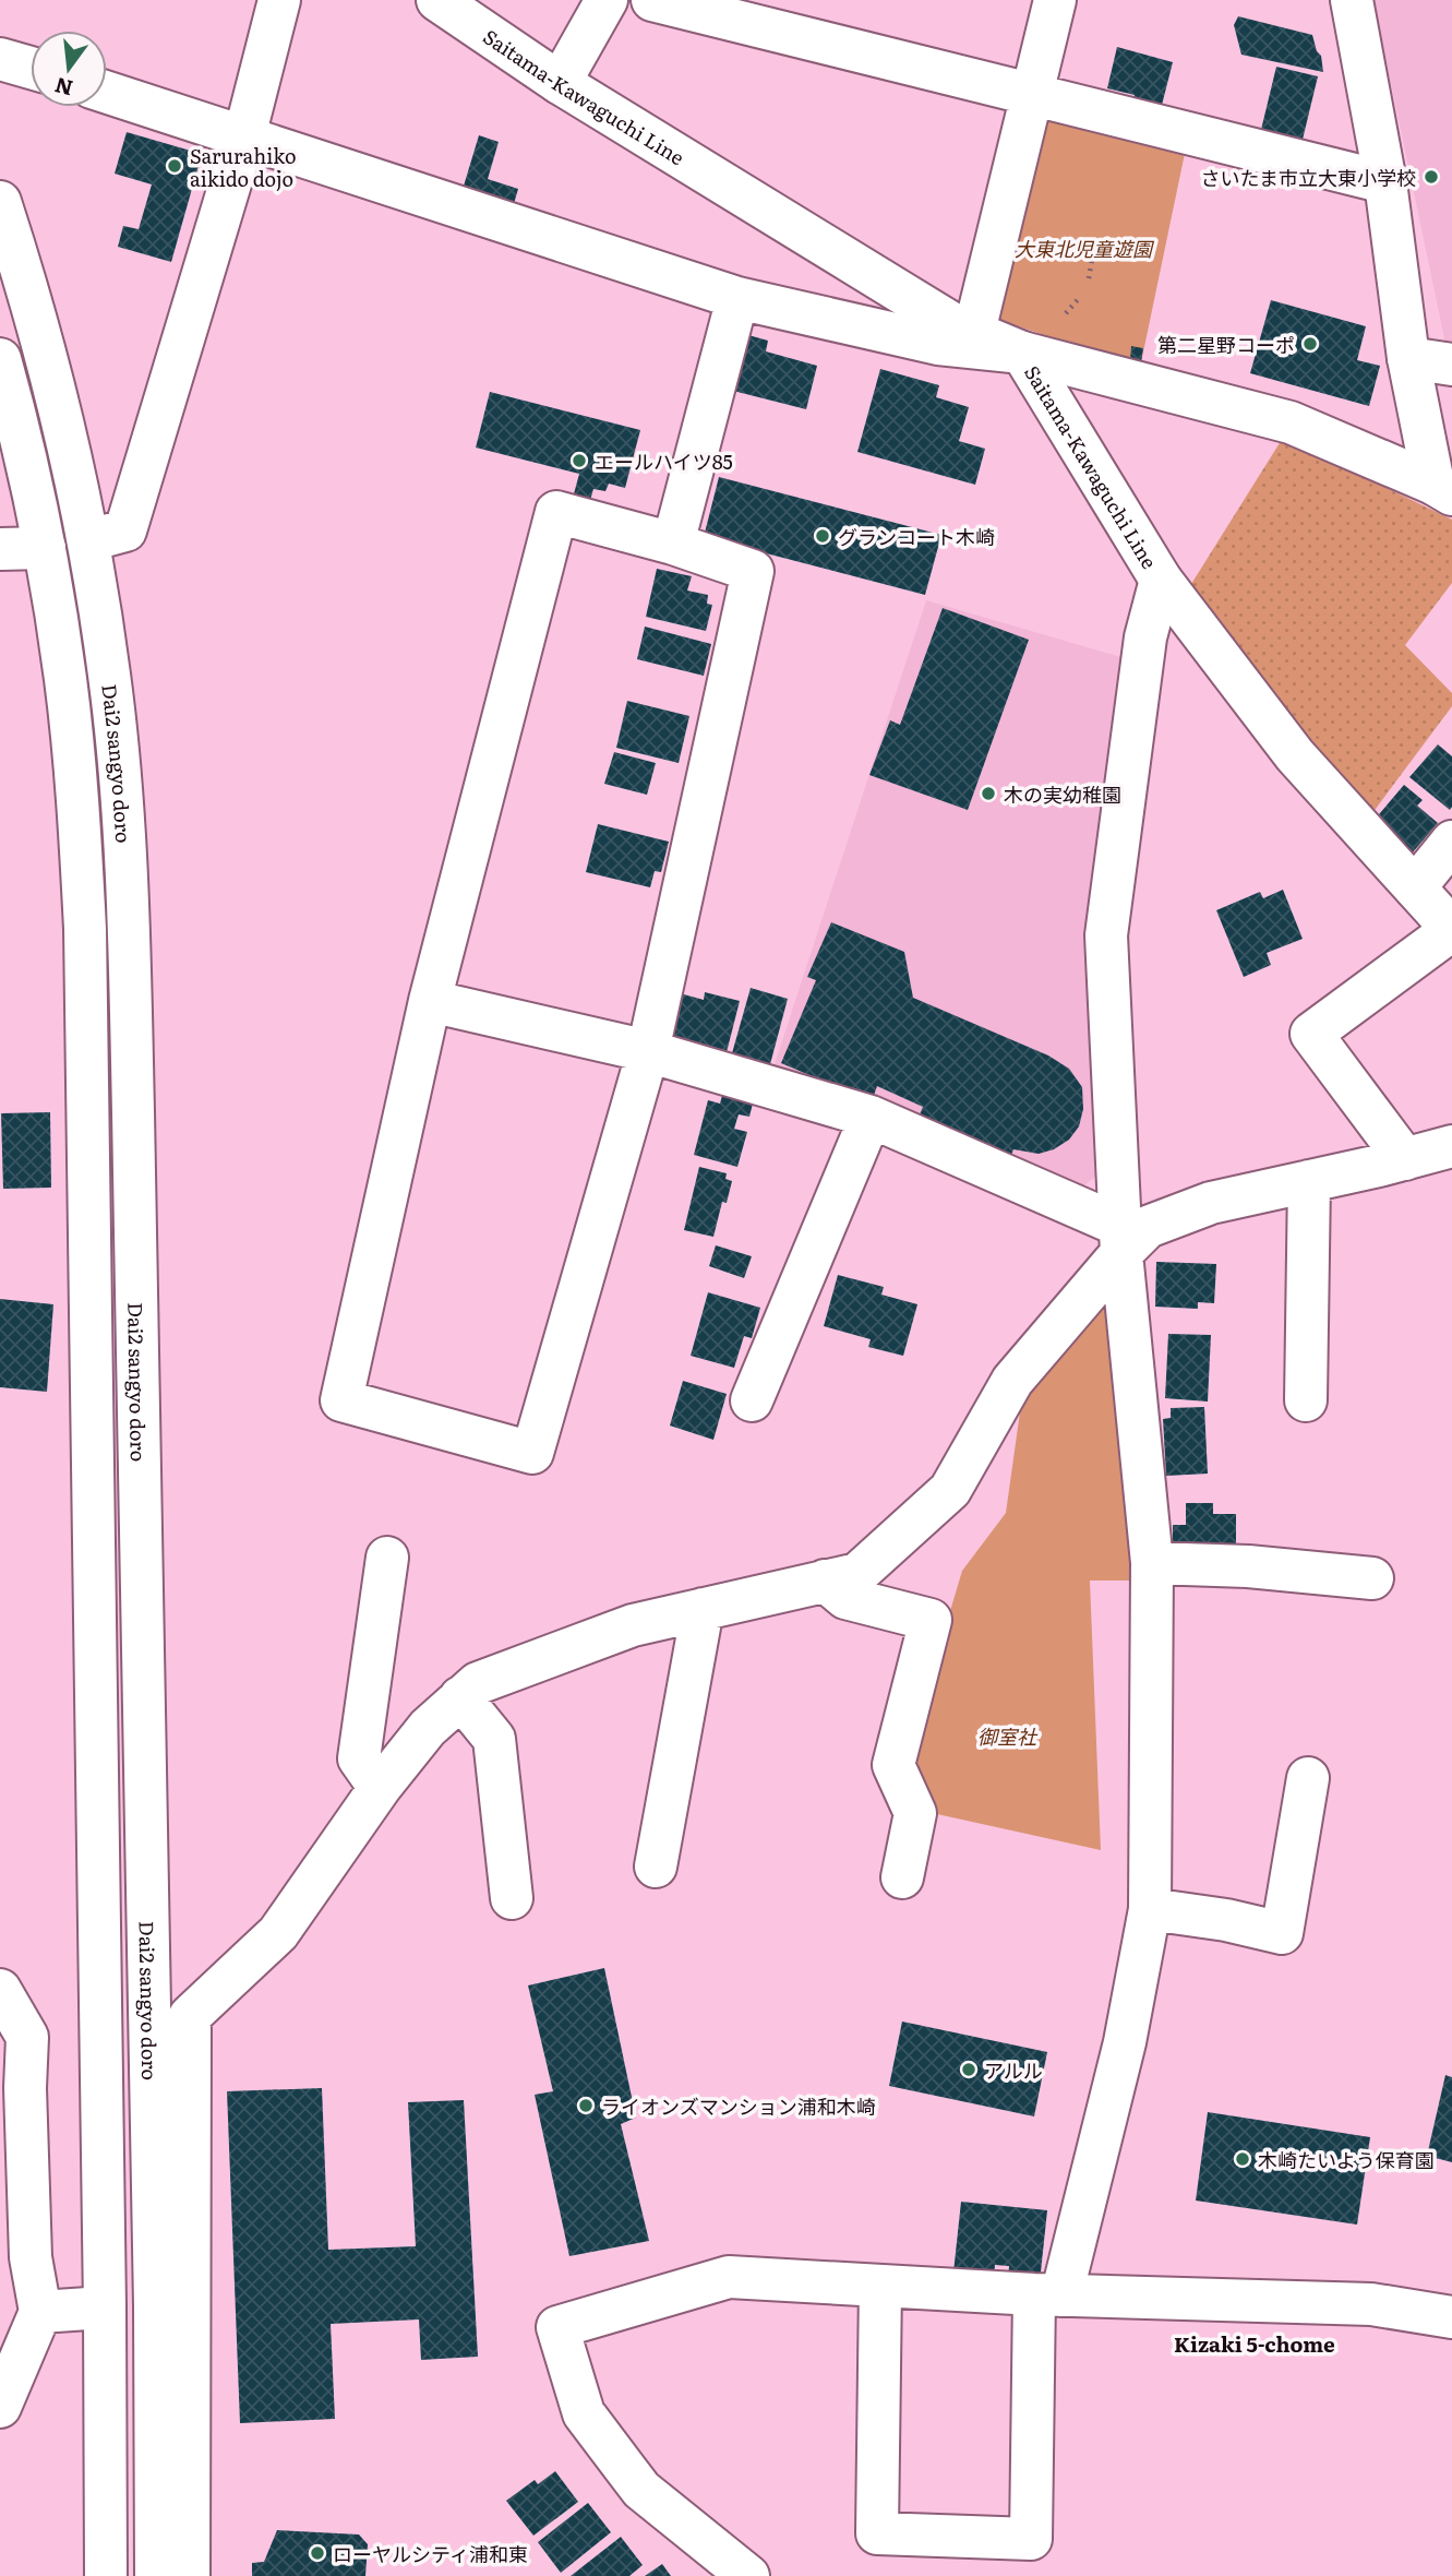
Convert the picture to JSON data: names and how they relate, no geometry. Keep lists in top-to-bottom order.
{
  "streets": {
    "street": ["Saitama-Kawaguchi Line", "Dai2 sangyo doro"]
  },
  "districts": ["Kizaki 5-chome"],
  "parks": ["大東北児童遊園", "御室社"],
  "places": [
    "Sarurahiko aikido dojo",
    "さいたま市立大東小学校",
    "第二星野コーポ",
    "エールハイツ85",
    "グランコート木崎",
    "木の実幼稚園",
    "アルル",
    "ライオンズマンション浦和木崎",
    "木崎たいよう保育園",
    "ローヤルシティ浦和東"
  ],
  "north": "bottom"
}
